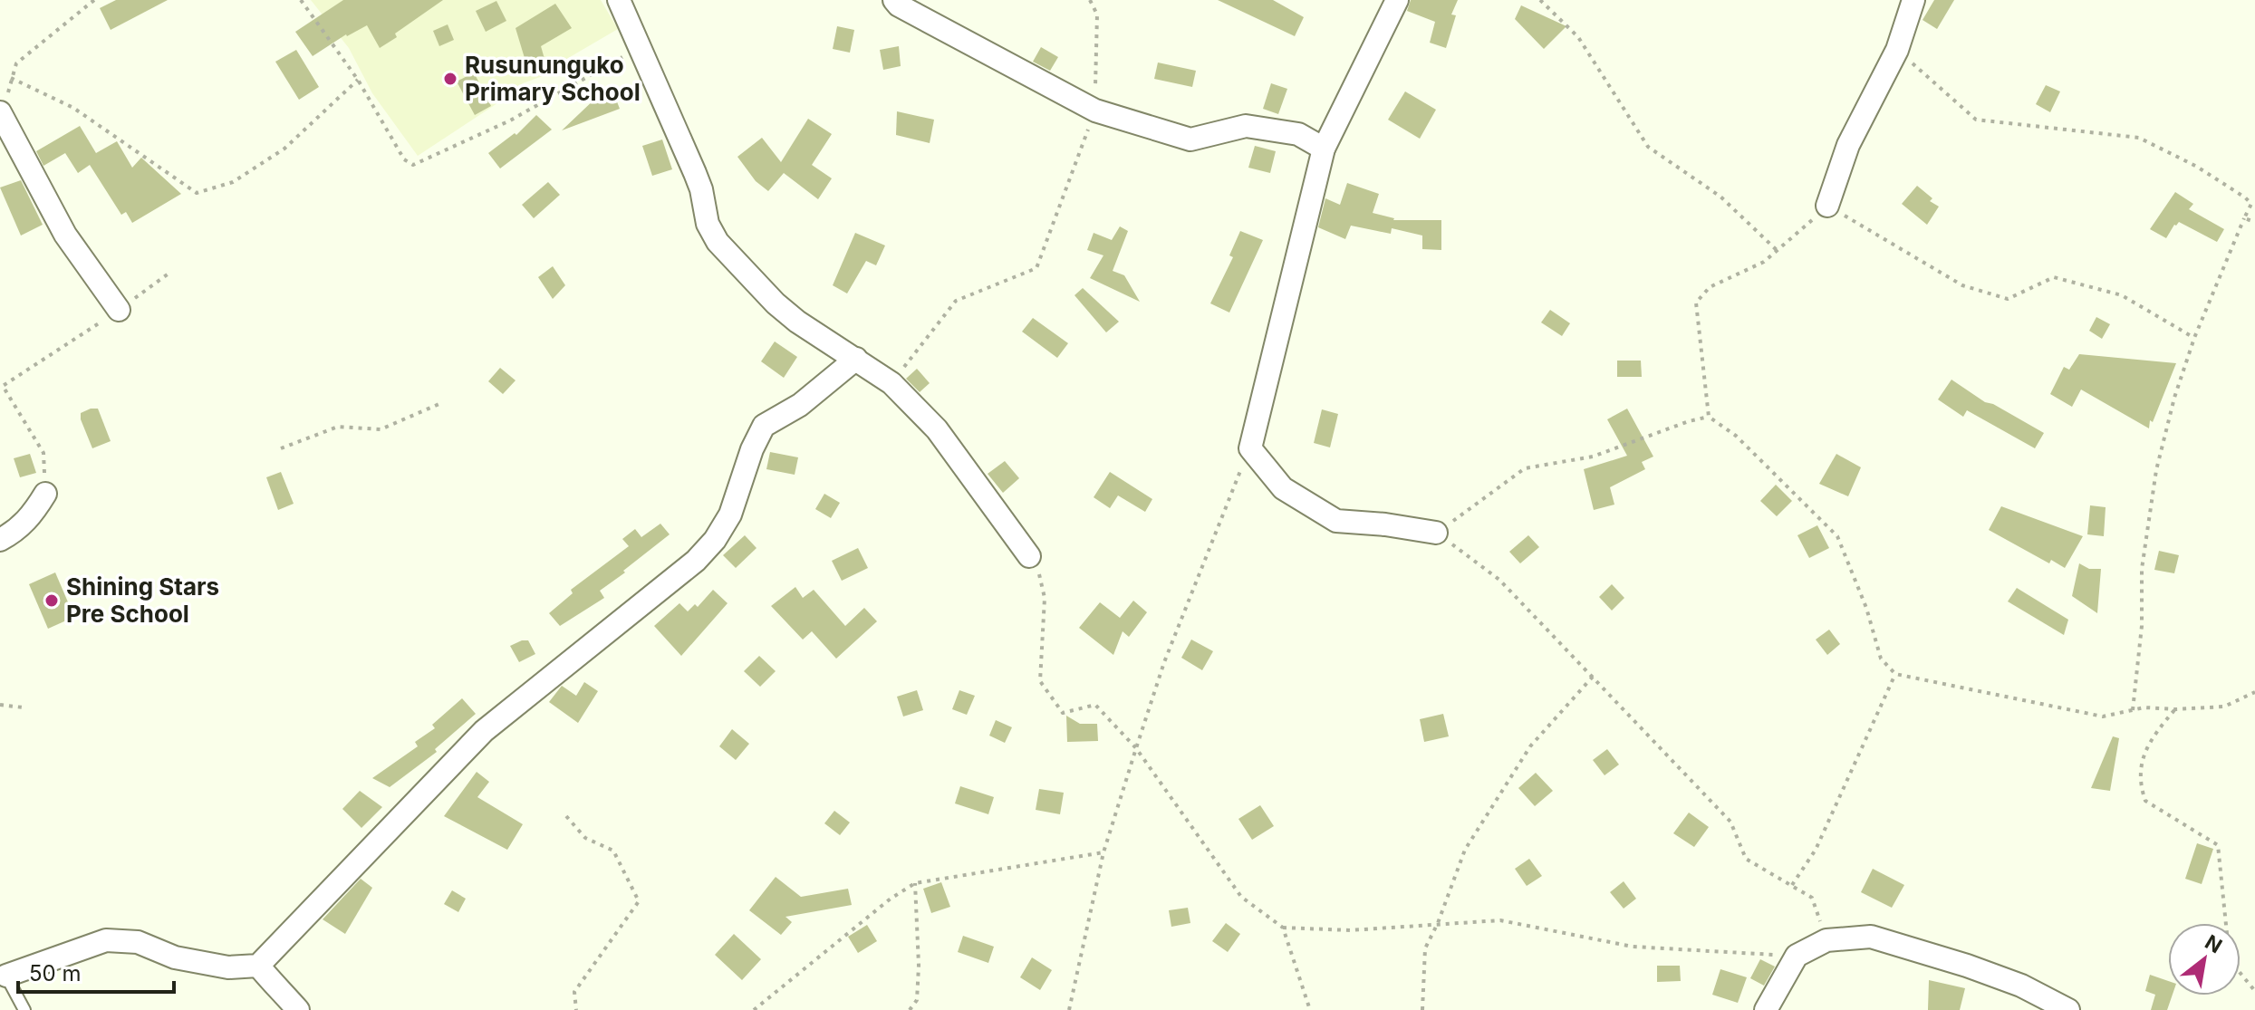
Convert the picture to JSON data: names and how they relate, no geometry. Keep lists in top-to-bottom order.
{
  "places": ["Rusununguko Primary School", "Shining Stars Pre School"],
  "scale_bar": "50 m",
  "north": "top right"
}
